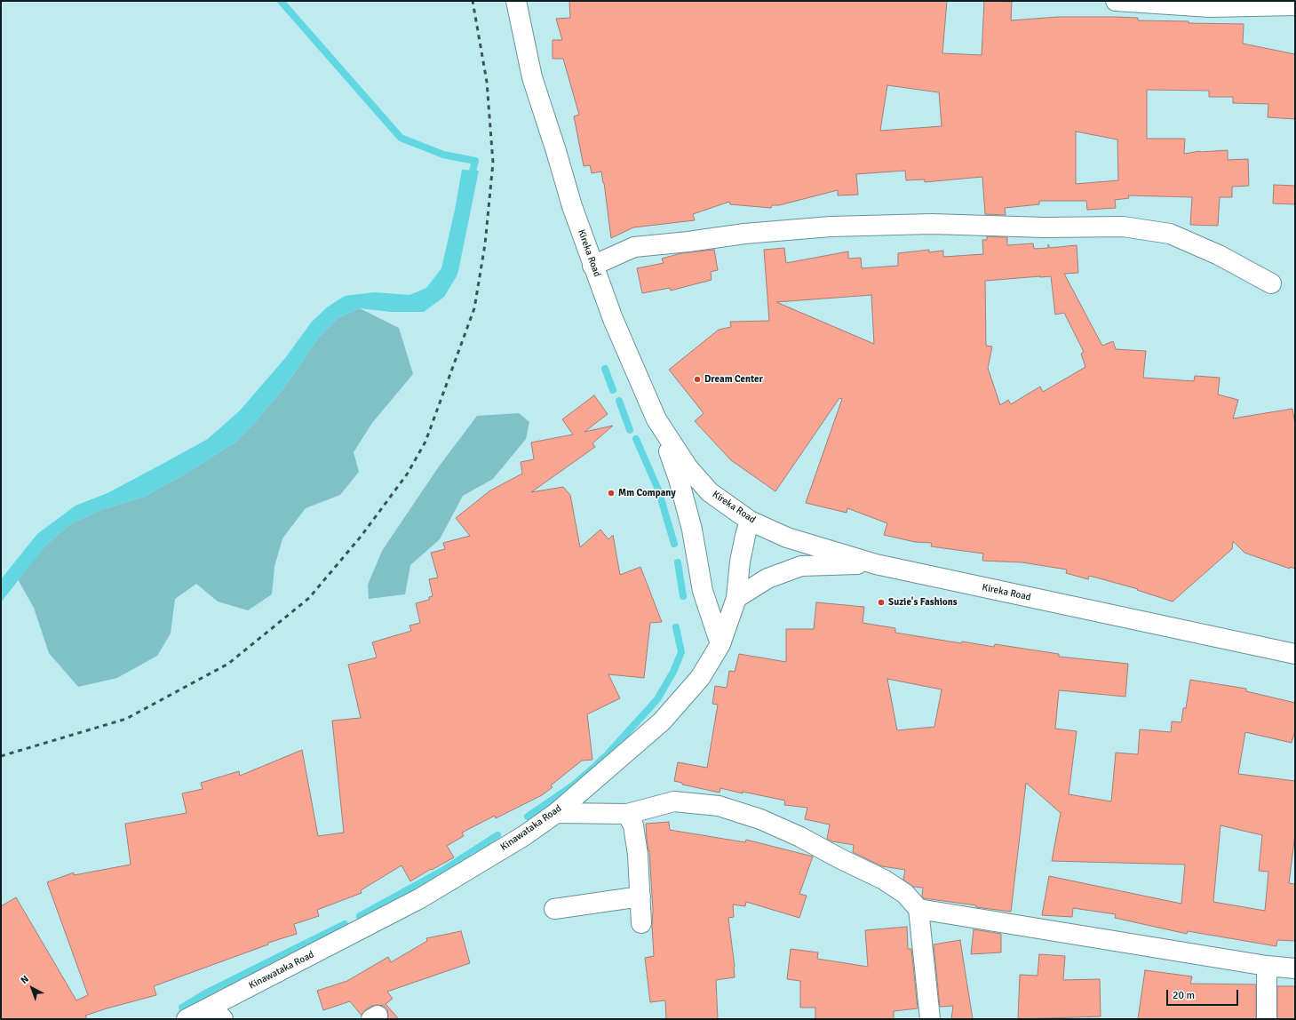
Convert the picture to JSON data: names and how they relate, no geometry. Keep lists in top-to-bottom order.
{
  "streets": {
    "street": ["Kireka Road", "Kinawataka Road"]
  },
  "crossings": [
    ["Kireka Road", "Kinawataka Road"]
  ],
  "places": ["Dream Center", "Mm Company", "Suzie's Fashions"],
  "scale_bar": "20 m",
  "north": "top left"
}
